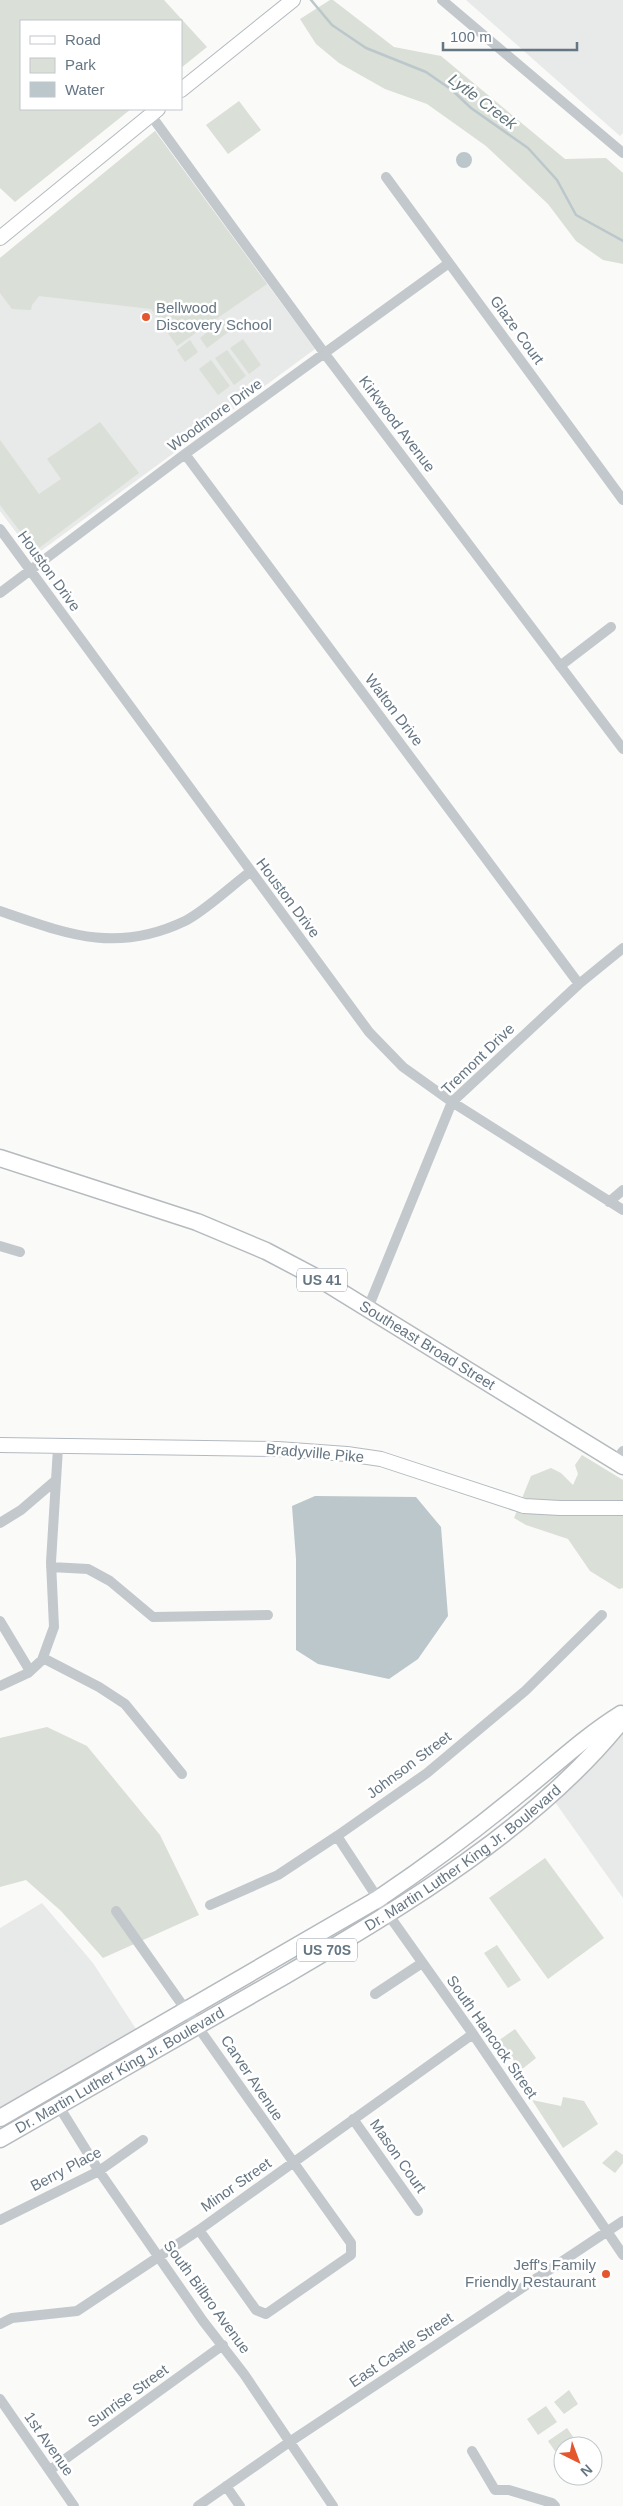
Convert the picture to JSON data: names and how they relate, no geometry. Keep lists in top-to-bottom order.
{
  "streets": {
    "main road": [
      "US 41",
      "Southeast Broad Street",
      "Bradyville Pike",
      "Dr. Martin Luther King Jr. Boulevard",
      "US 70S"
    ],
    "street": [
      "Glaze Court",
      "Woodmore Drive",
      "Kirkwood Avenue",
      "Houston Drive",
      "Walton Drive",
      "Tremont Drive",
      "Johnson Street",
      "South Hancock Street",
      "Carver Avenue",
      "Mason Court",
      "Berry Place",
      "Minor Street",
      "South Bilbro Avenue",
      "East Castle Street",
      "Sunrise Street",
      "1st Avenue"
    ]
  },
  "crossings": [
    ["Glaze Court", "Woodmore Drive"],
    ["Woodmore Drive", "Kirkwood Avenue"],
    ["Woodmore Drive", "Houston Drive"],
    ["Woodmore Drive", "Walton Drive"],
    ["Houston Drive", "Tremont Drive"],
    ["Walton Drive", "Tremont Drive"],
    ["Tremont Drive", "Southeast Broad Street"],
    ["Johnson Street", "South Hancock Street"],
    ["Dr. Martin Luther King Jr. Boulevard", "South Hancock Street"],
    ["Dr. Martin Luther King Jr. Boulevard", "Carver Avenue"],
    ["Dr. Martin Luther King Jr. Boulevard", "South Bilbro Avenue"],
    ["South Hancock Street", "Minor Street"],
    ["South Hancock Street", "East Castle Street"],
    ["Carver Avenue", "Minor Street"],
    ["Mason Court", "Minor Street"],
    ["Berry Place", "South Bilbro Avenue"],
    ["Minor Street", "South Bilbro Avenue"],
    ["South Bilbro Avenue", "East Castle Street"],
    ["South Bilbro Avenue", "Sunrise Street"],
    ["Sunrise Street", "1st Avenue"]
  ],
  "water": ["Lytle Creek"],
  "places": ["Bellwood Discovery School", "Jeff's Family Friendly Restaurant"],
  "legend": ["Road", "Park", "Water"],
  "scale_bar": "100 m",
  "north": "bottom right"
}
